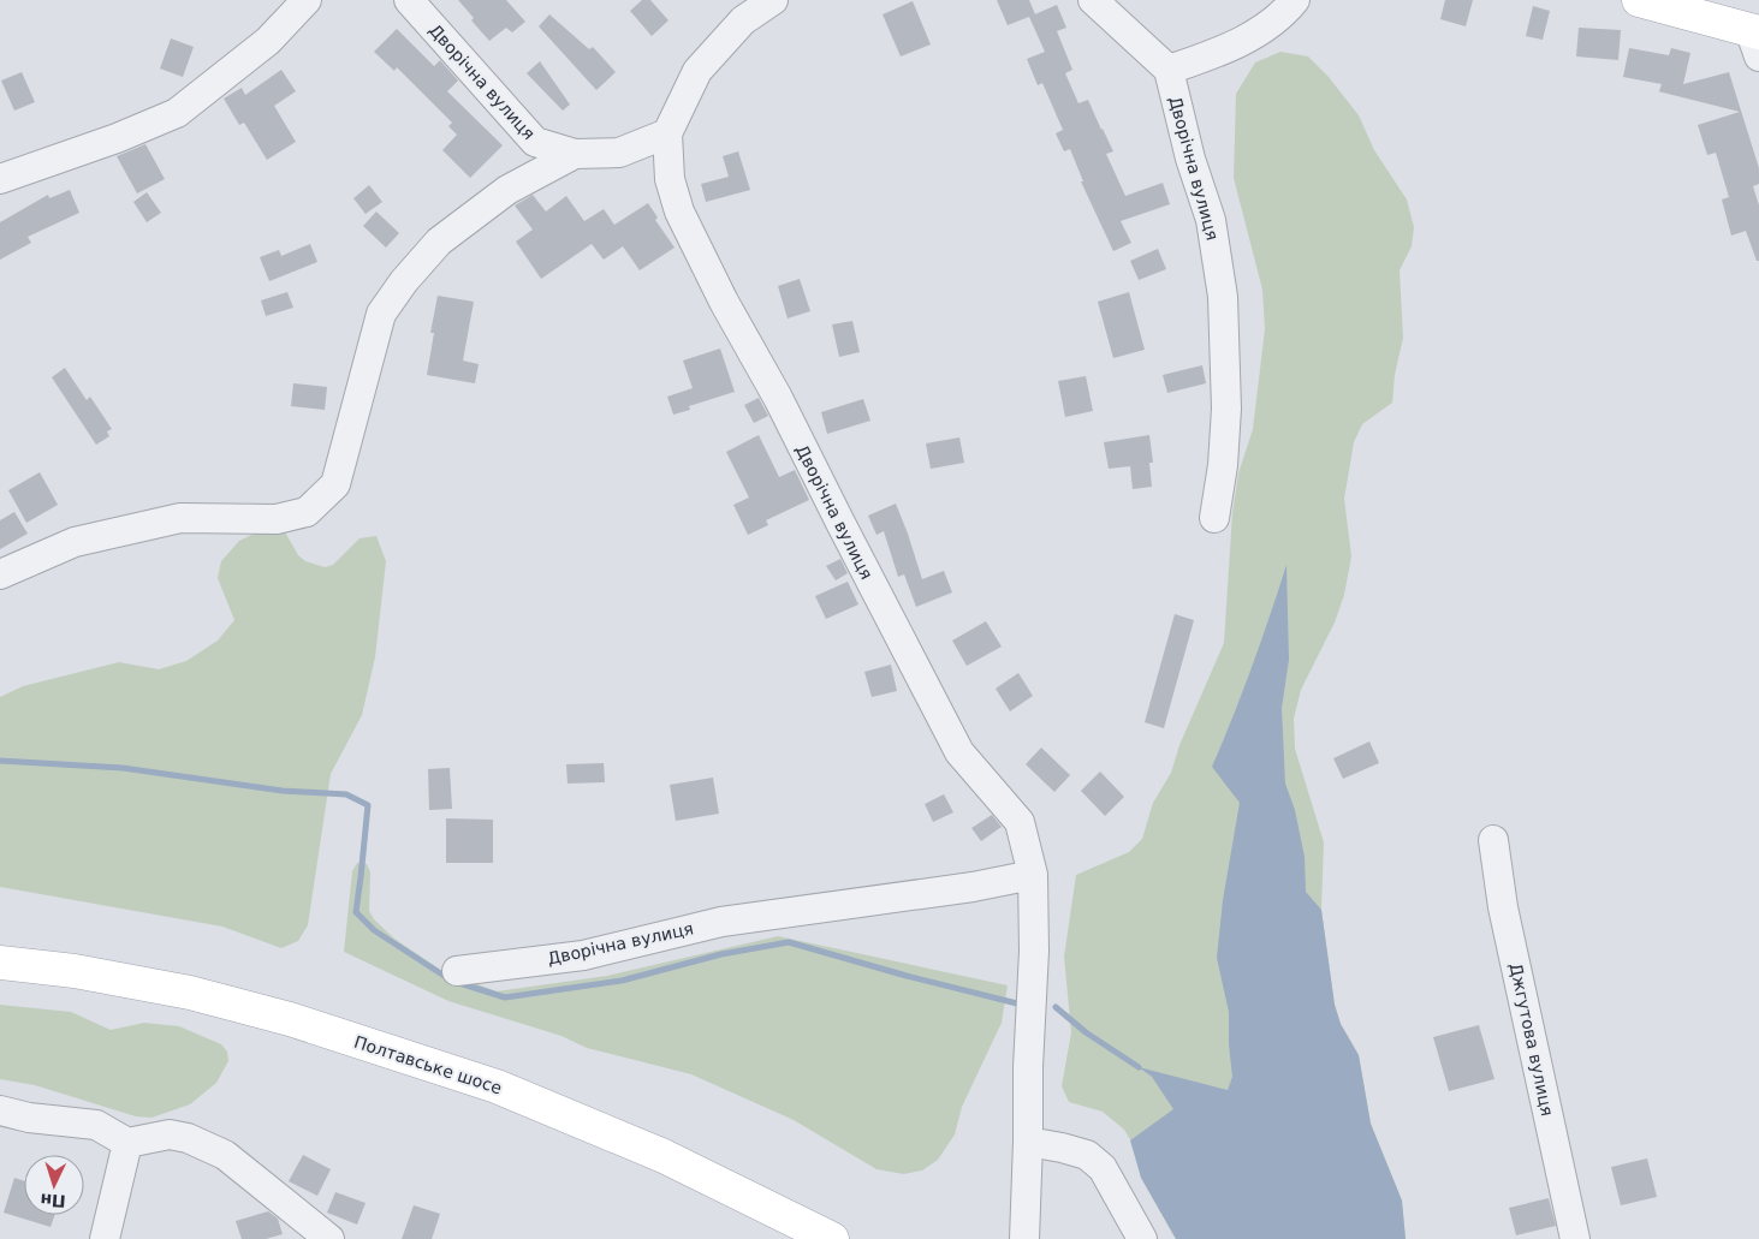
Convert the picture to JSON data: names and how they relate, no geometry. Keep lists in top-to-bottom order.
{
  "streets": {
    "main road": ["Полтавське шосе"],
    "street": ["Дворічна вулиця", "Джгутова вулиця"]
  },
  "north": "bottom"
}
